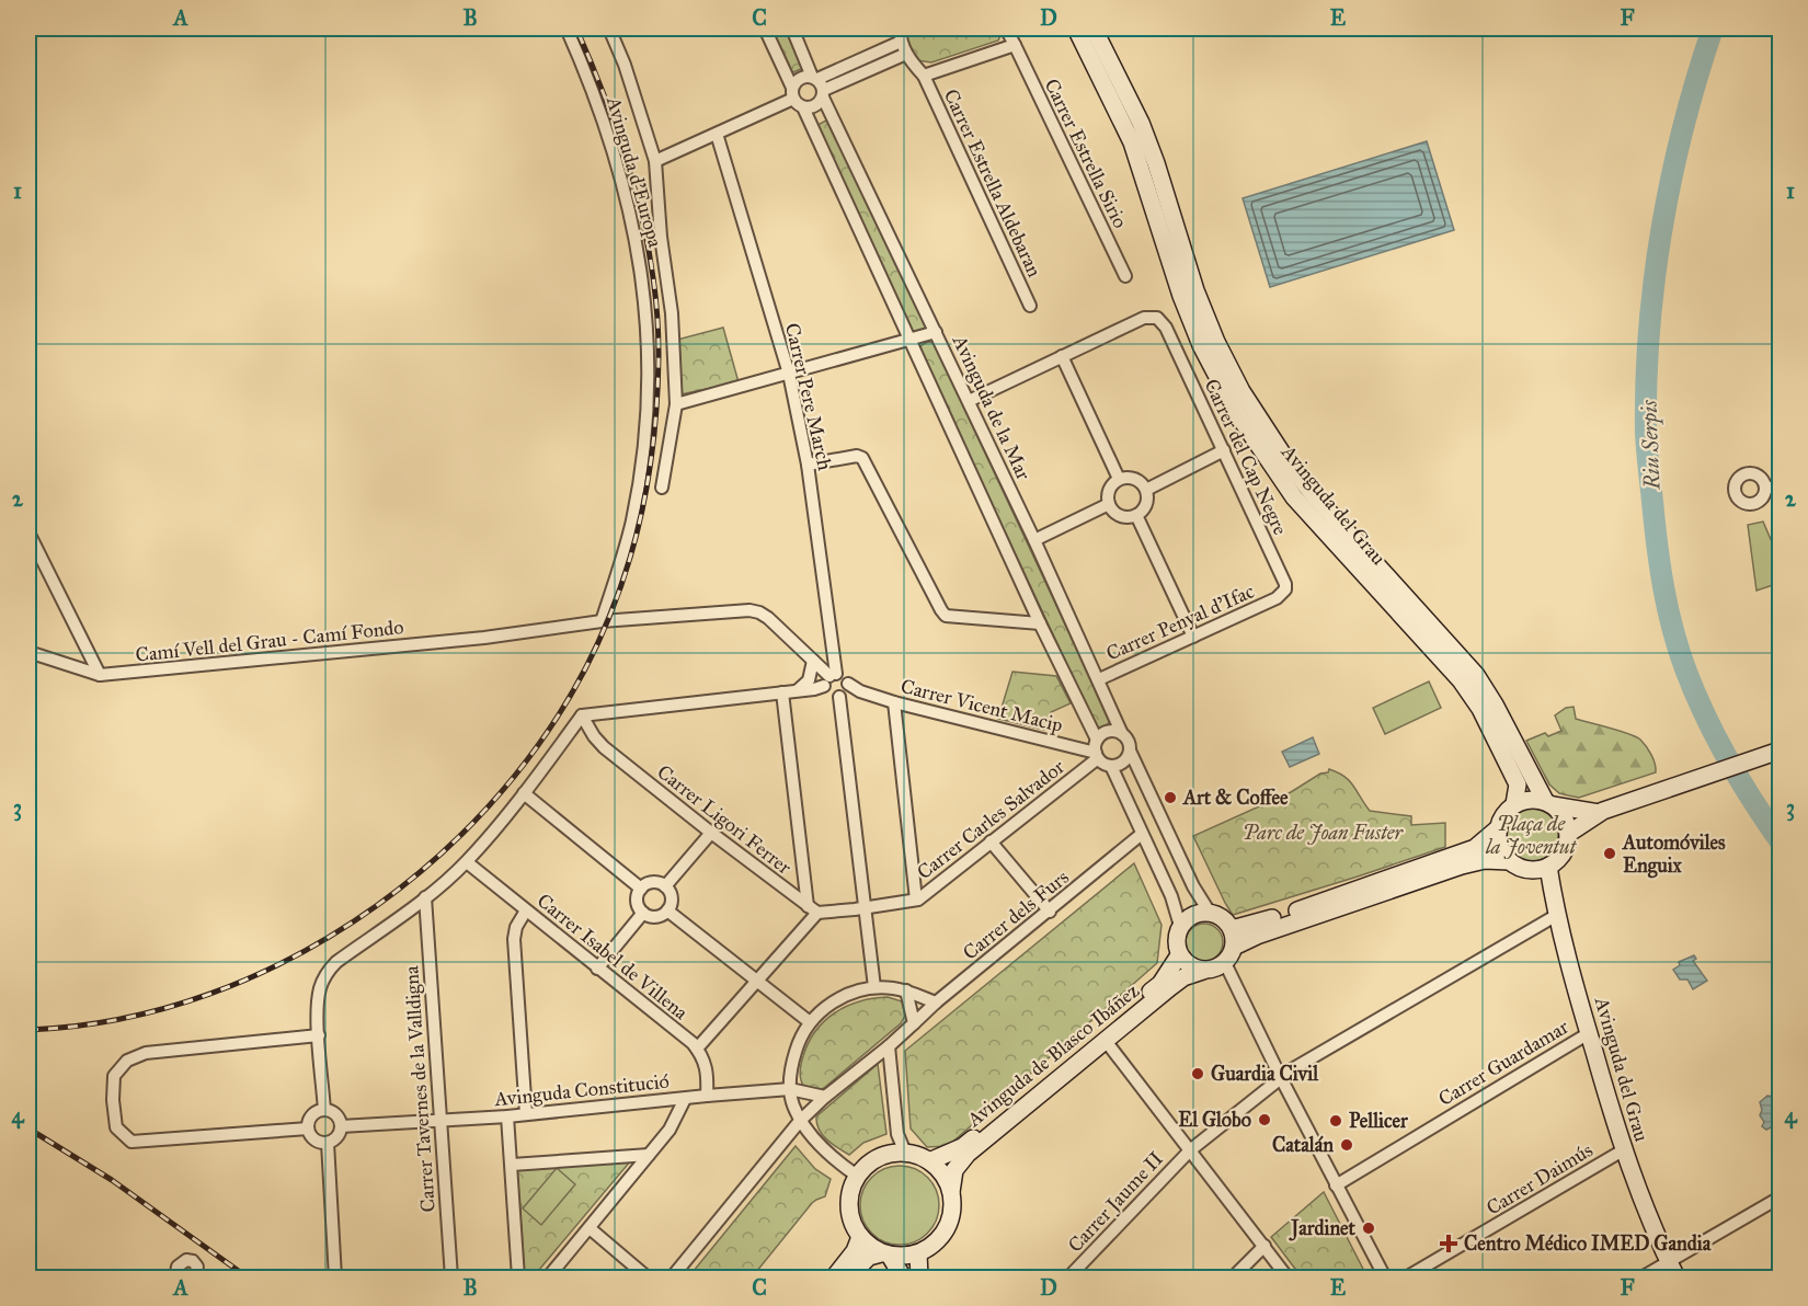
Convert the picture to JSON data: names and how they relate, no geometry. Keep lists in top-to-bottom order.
{
  "streets": {
    "main road": ["Avinguda del Grau", "Avinguda de Blasco Ibáñez"],
    "street": [
      "Carrer Estrella Sirio",
      "Avinguda d'Europa",
      "Carrer Estrella Aldebaran",
      "Carrer Pere March",
      "Avinguda de la Mar",
      "Carrer del Cap Negre",
      "Carrer Penyal d'Ifac",
      "Camí Vell del Grau - Camí Fondo",
      "Carrer Vicent Macip",
      "Carrer Ligori Ferrer",
      "Carrer Carles Salvador",
      "Carrer dels Furs",
      "Carrer Isabel de Villena",
      "Carrer Guardamar",
      "Carrer Tavernes de la Valldigna",
      "Avinguda Constitució",
      "Carrer Daimús",
      "Carrer Jaume II"
    ]
  },
  "crossings": [
    ["Avinguda d'Europa", "Camí Vell del Grau - Camí Fondo"],
    ["Avinguda de la Mar", "Carrer Penyal d'Ifac"],
    ["Avinguda de la Mar", "Carrer Vicent Macip"],
    ["Avinguda de la Mar", "Carrer Carles Salvador"],
    ["Carrer del Cap Negre", "Carrer Penyal d'Ifac"],
    ["Avinguda del Grau", "Carrer Guardamar"],
    ["Avinguda del Grau", "Carrer Daimús"],
    ["Avinguda del Grau", "Carrer Jaume II"],
    ["Carrer Vicent Macip", "Carrer Carles Salvador"],
    ["Carrer Tavernes de la Valldigna", "Avinguda Constitució"]
  ],
  "water": ["Riu Serpis"],
  "parks": ["Plaça de la Joventut", "Parc de Joan Fuster"],
  "places": {
    "other": [
      "Art & Coffee",
      "Automóviles Enguix",
      "Guardia Civil",
      "El Globo",
      "Pellicer",
      "Catalán",
      "Jardinet"
    ],
    "health": ["Centro Médico IMED Gandia"]
  },
  "grid": {
    "columns": [
      "A",
      "B",
      "C",
      "D",
      "E",
      "F"
    ],
    "rows": [
      "1",
      "2",
      "3",
      "4"
    ]
  }
}
